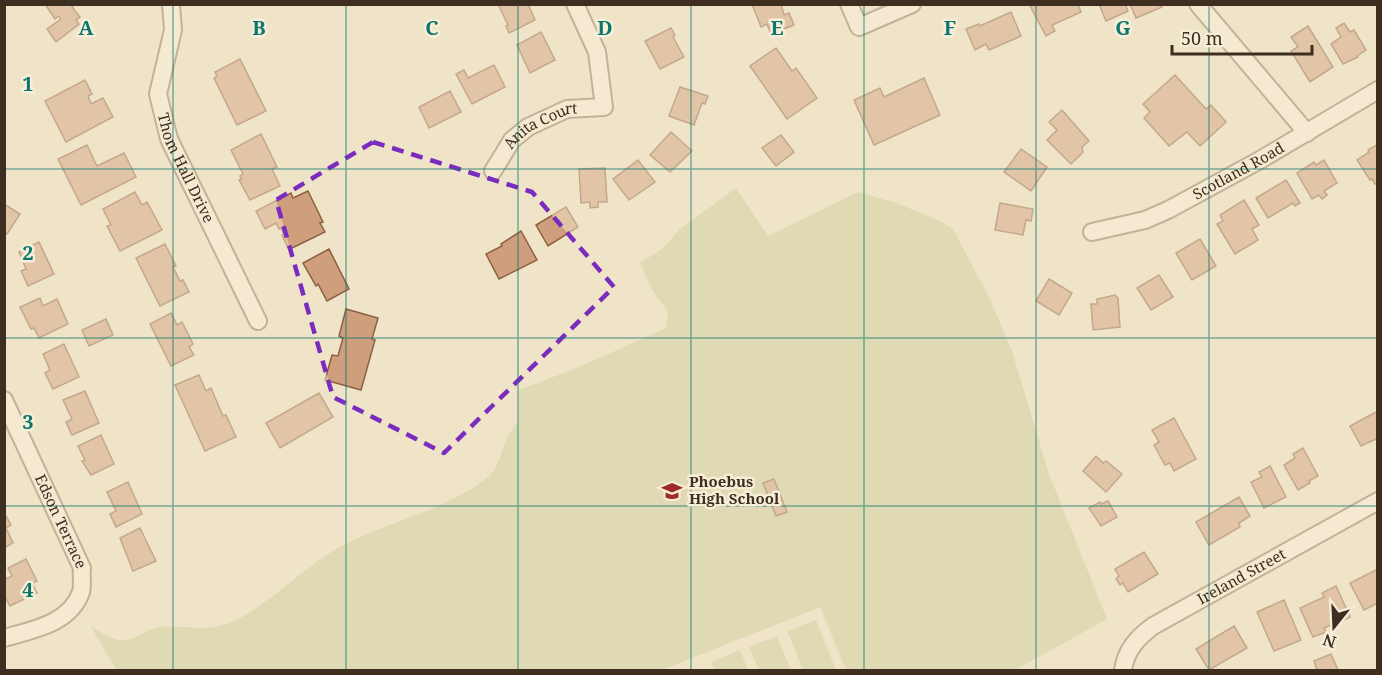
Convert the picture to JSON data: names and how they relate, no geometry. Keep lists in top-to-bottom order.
{
  "streets": {
    "street": [
      "Anita Court",
      "Thom Hall Drive",
      "Scotland Road",
      "Edson Terrace",
      "Ireland Street"
    ]
  },
  "places": {
    "school or university": ["Phoebus High School"]
  },
  "scale_bar": "50 m",
  "north": "bottom",
  "grid": {
    "columns": [
      "A",
      "B",
      "C",
      "D",
      "E",
      "F",
      "G"
    ],
    "rows": [
      "1",
      "2",
      "3",
      "4"
    ]
  }
}
